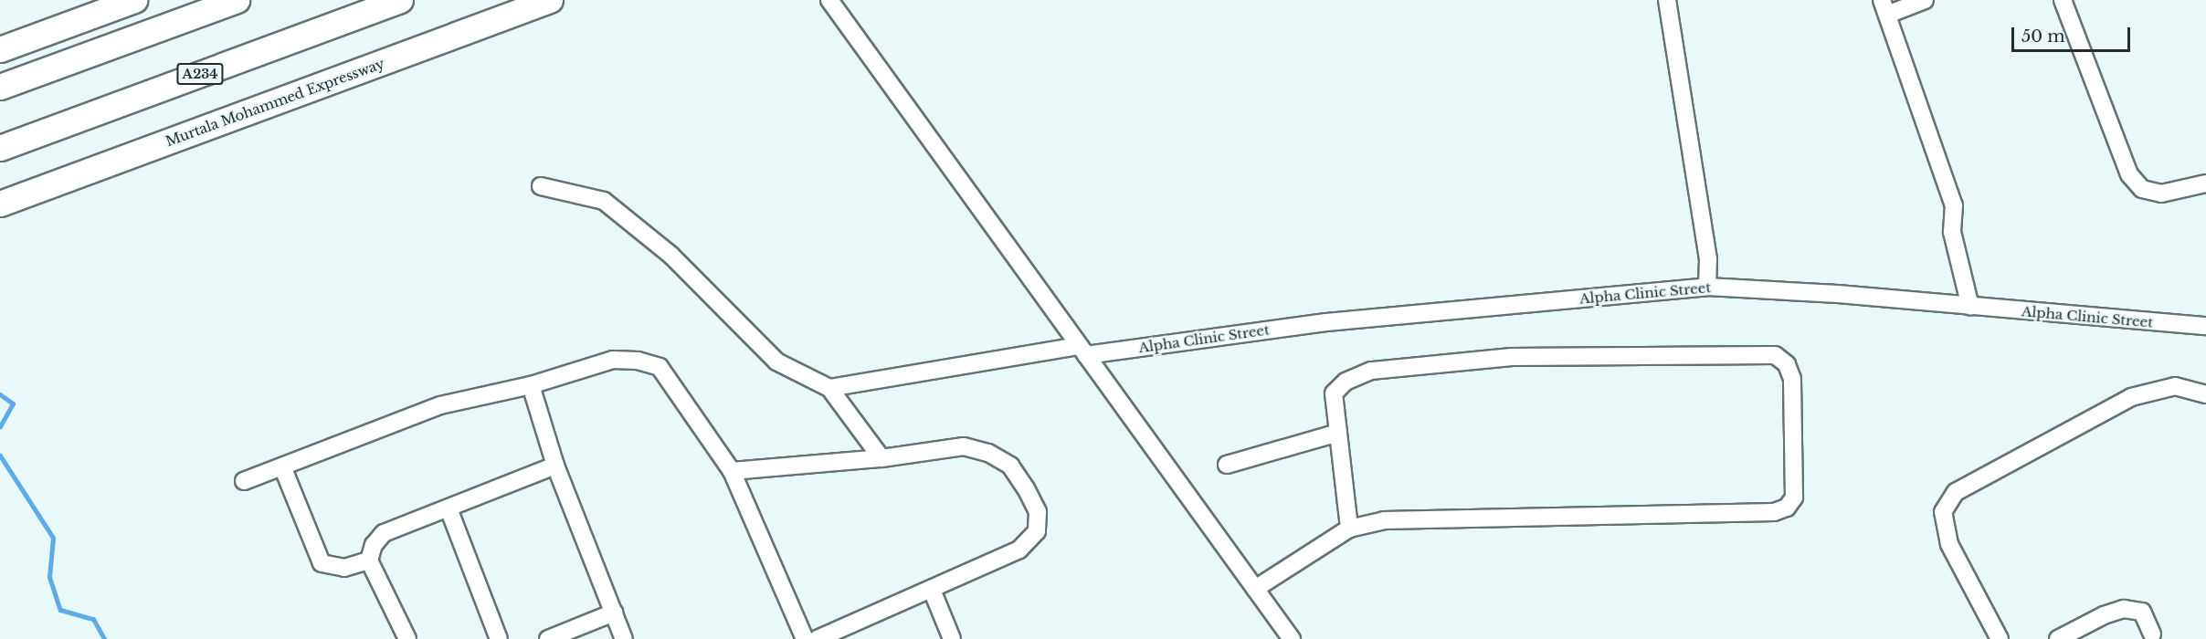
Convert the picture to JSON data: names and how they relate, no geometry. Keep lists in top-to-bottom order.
{
  "streets": {
    "highway": ["A234", "Murtala Mohammed Expressway"],
    "street": ["Alpha Clinic Street"]
  },
  "scale_bar": "50 m"
}
